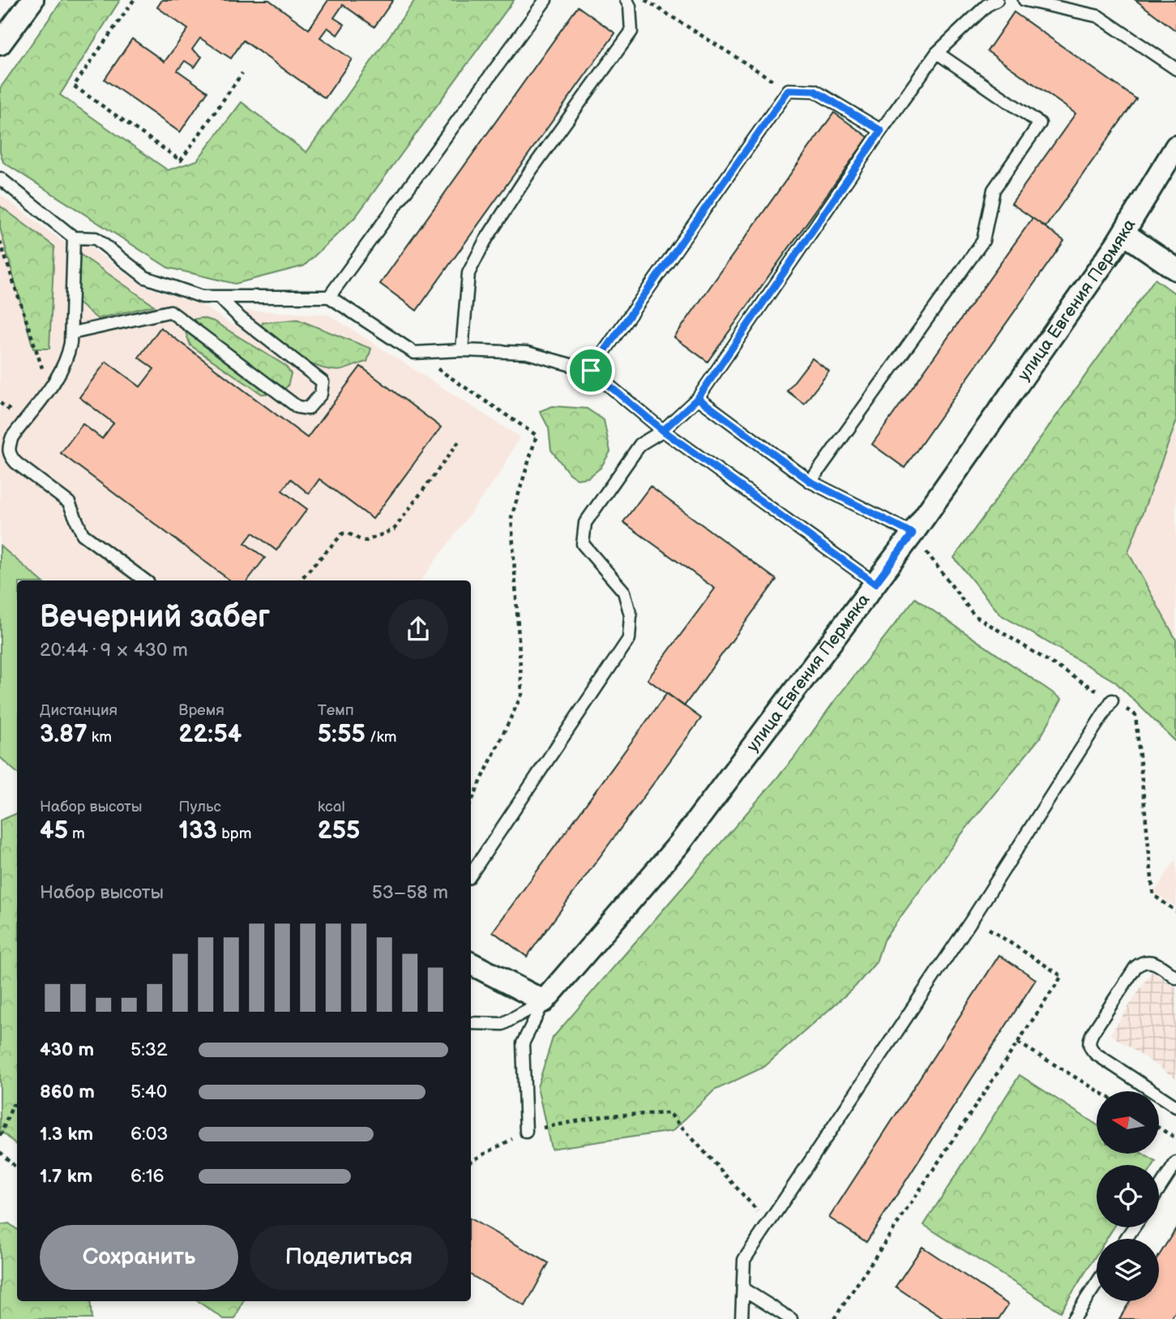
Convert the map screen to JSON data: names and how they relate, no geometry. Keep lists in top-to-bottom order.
{
  "streets": {
    "street": ["улица Евгения Пермяка"]
  },
  "north": "left",
  "page": {
    "heading": ["Вечерний забег", "20:44 · 9 × 430 m"],
    "stats": [
      ["Дистанция", "3.87 km"],
      ["Время", "22:54"],
      ["Темп", "5:55 /km"],
      ["Набор высоты", "45 m"],
      ["Пульс", "133 bpm"],
      ["kcal", "255"]
    ],
    "chart": ["Набор высоты", "53–58 m"],
    "list": [
      {
        "name": "430 m",
        "note": "5:32"
      },
      {
        "name": "860 m",
        "note": "5:40"
      },
      {
        "name": "1.3 km",
        "note": "6:03"
      },
      {
        "name": "1.7 km",
        "note": "6:16"
      }
    ],
    "buttons": ["Сохранить", "Поделиться"]
  }
}
